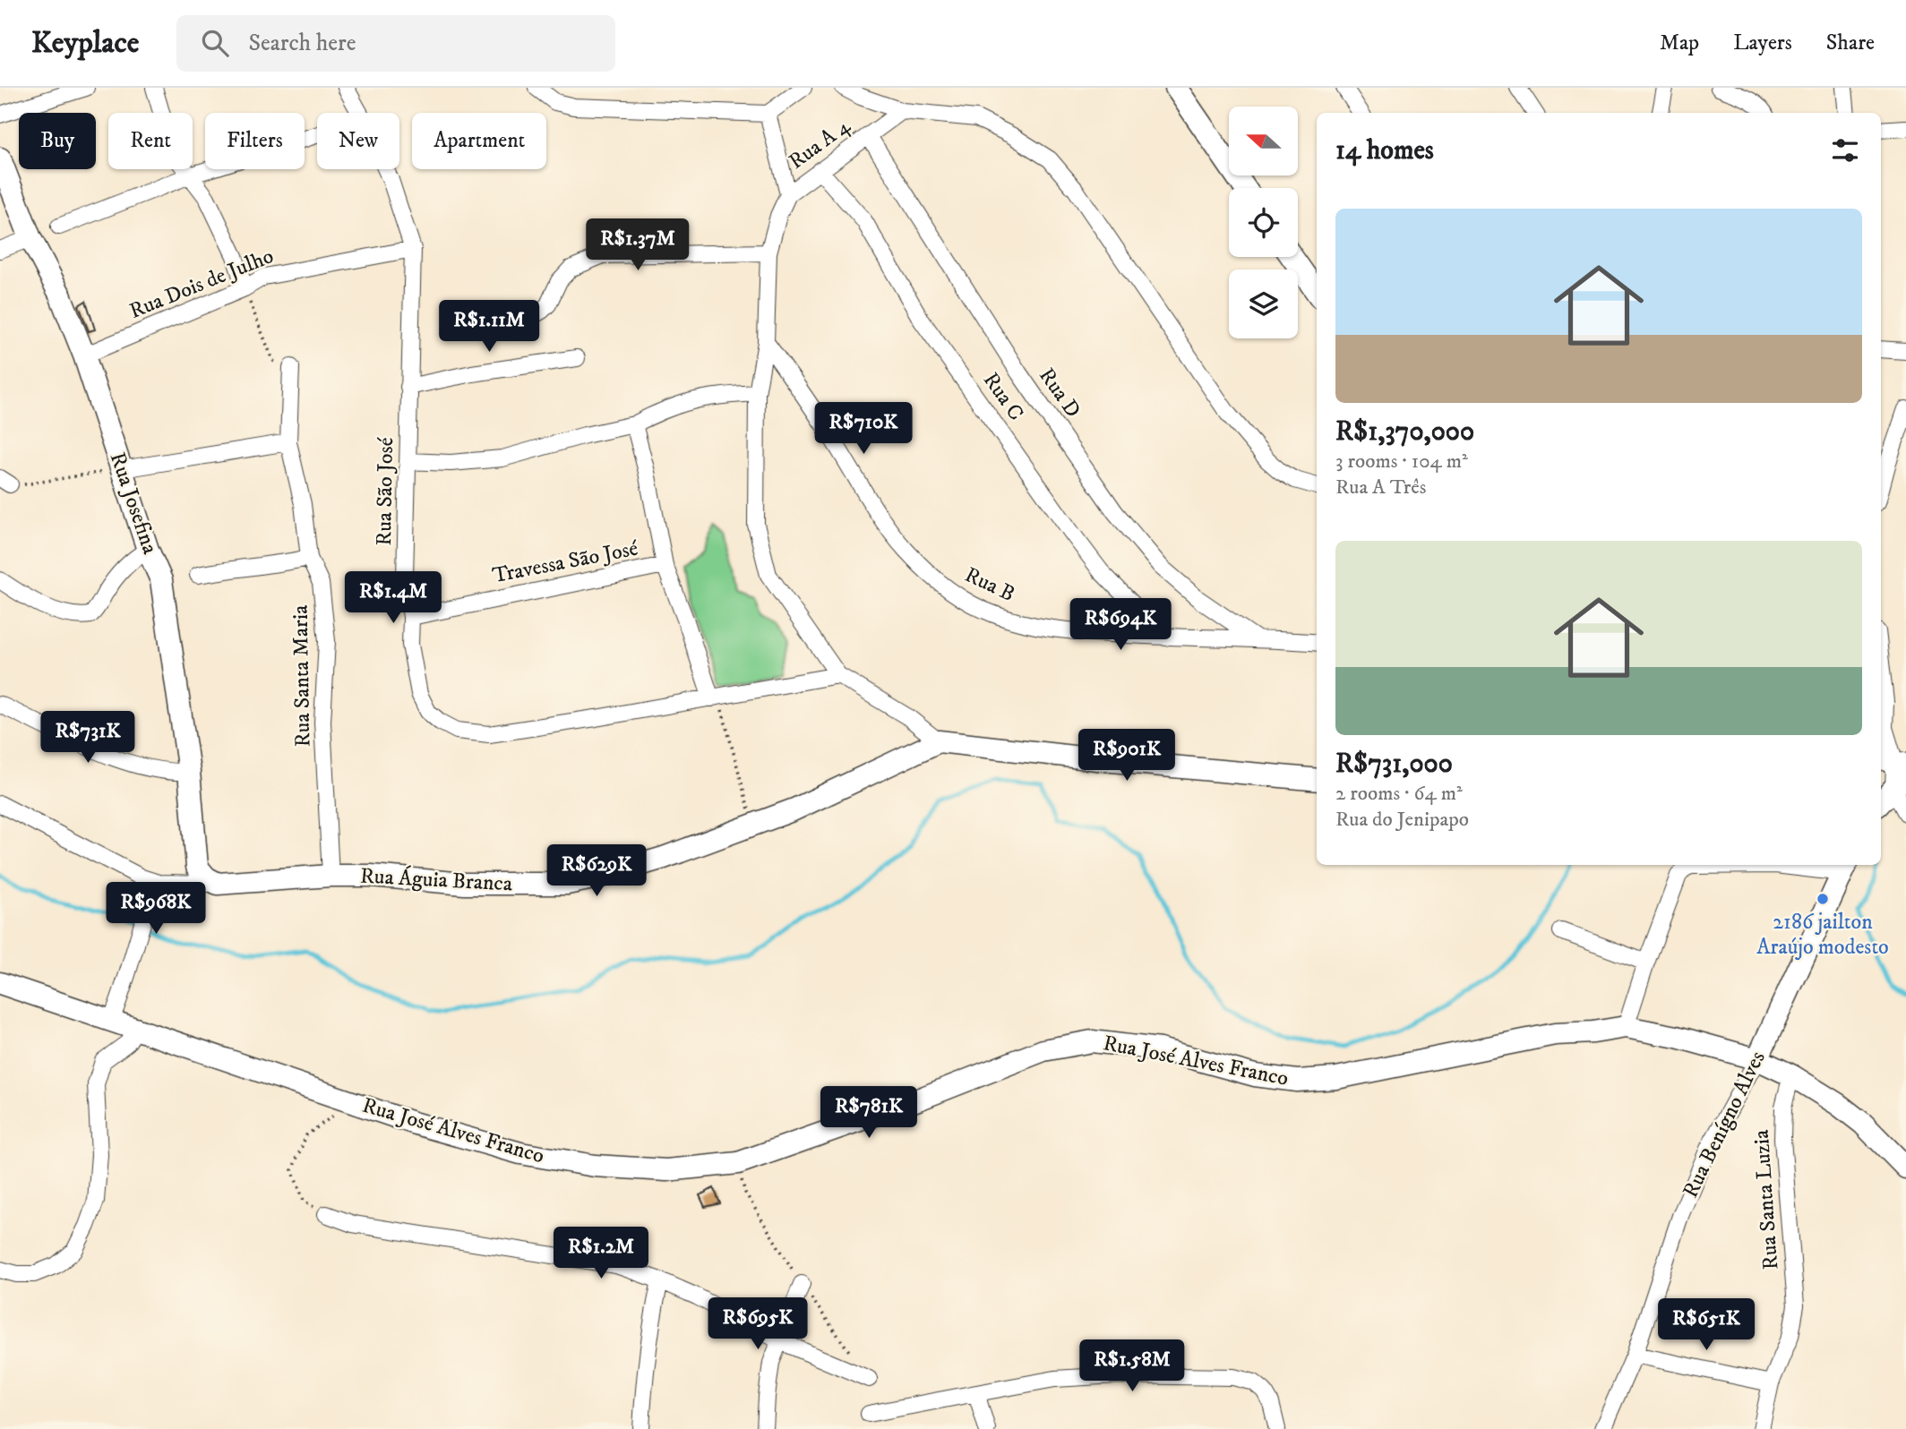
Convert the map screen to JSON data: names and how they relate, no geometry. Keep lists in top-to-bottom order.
{
  "streets": {
    "main road": [
      "Rua Josefina",
      "Rua Águia Branca",
      "Rua José Alves Franco",
      "Rua Benígno Alves"
    ],
    "street": [
      "Rua A 4",
      "Rua Dois de Julho",
      "Rua D",
      "Rua C",
      "Rua São José",
      "Travessa São José",
      "Rua B",
      "Rua Santa Maria",
      "Rua Santa Luzia"
    ]
  },
  "crossings": [
    ["Rua A 4", "Rua D"],
    ["Rua A 4", "Rua C"],
    ["Rua A 4", "Rua São José"],
    ["Rua A 4", "Rua B"],
    ["Rua Dois de Julho", "Rua São José"],
    ["Rua Dois de Julho", "Rua Josefina"],
    ["Rua D", "Rua B"],
    ["Rua C", "Rua B"],
    ["Rua São José", "Travessa São José"],
    ["Rua Josefina", "Rua Águia Branca"],
    ["Rua Santa Maria", "Rua Águia Branca"],
    ["Rua José Alves Franco", "Rua Benígno Alves"],
    ["Rua José Alves Franco", "Rua Santa Luzia"]
  ],
  "places": ["2186 jailton Araújo modesto"],
  "north": "left",
  "page": {
    "header": "Keyplace",
    "search": "Search here",
    "nav": ["Map", "Layers", "Share"],
    "chip": [
      "Buy",
      "Rent",
      "Filters",
      "New",
      "Apartment"
    ],
    "heading": "14 homes",
    "list": [
      {
        "name": "R$1,370,000",
        "note": "3 rooms · 104 m² · Rua A Três"
      },
      {
        "name": "R$731,000",
        "note": "2 rooms · 64 m² · Rua do Jenipapo"
      }
    ],
    "price": [
      "R$1.37M",
      "R$1.11M",
      "R$710K",
      "R$1.4M",
      "R$694K",
      "R$731K",
      "R$901K",
      "R$629K",
      "R$968K",
      "R$781K",
      "R$1.2M",
      "R$695K",
      "R$651K",
      "R$1.58M"
    ]
  }
}
